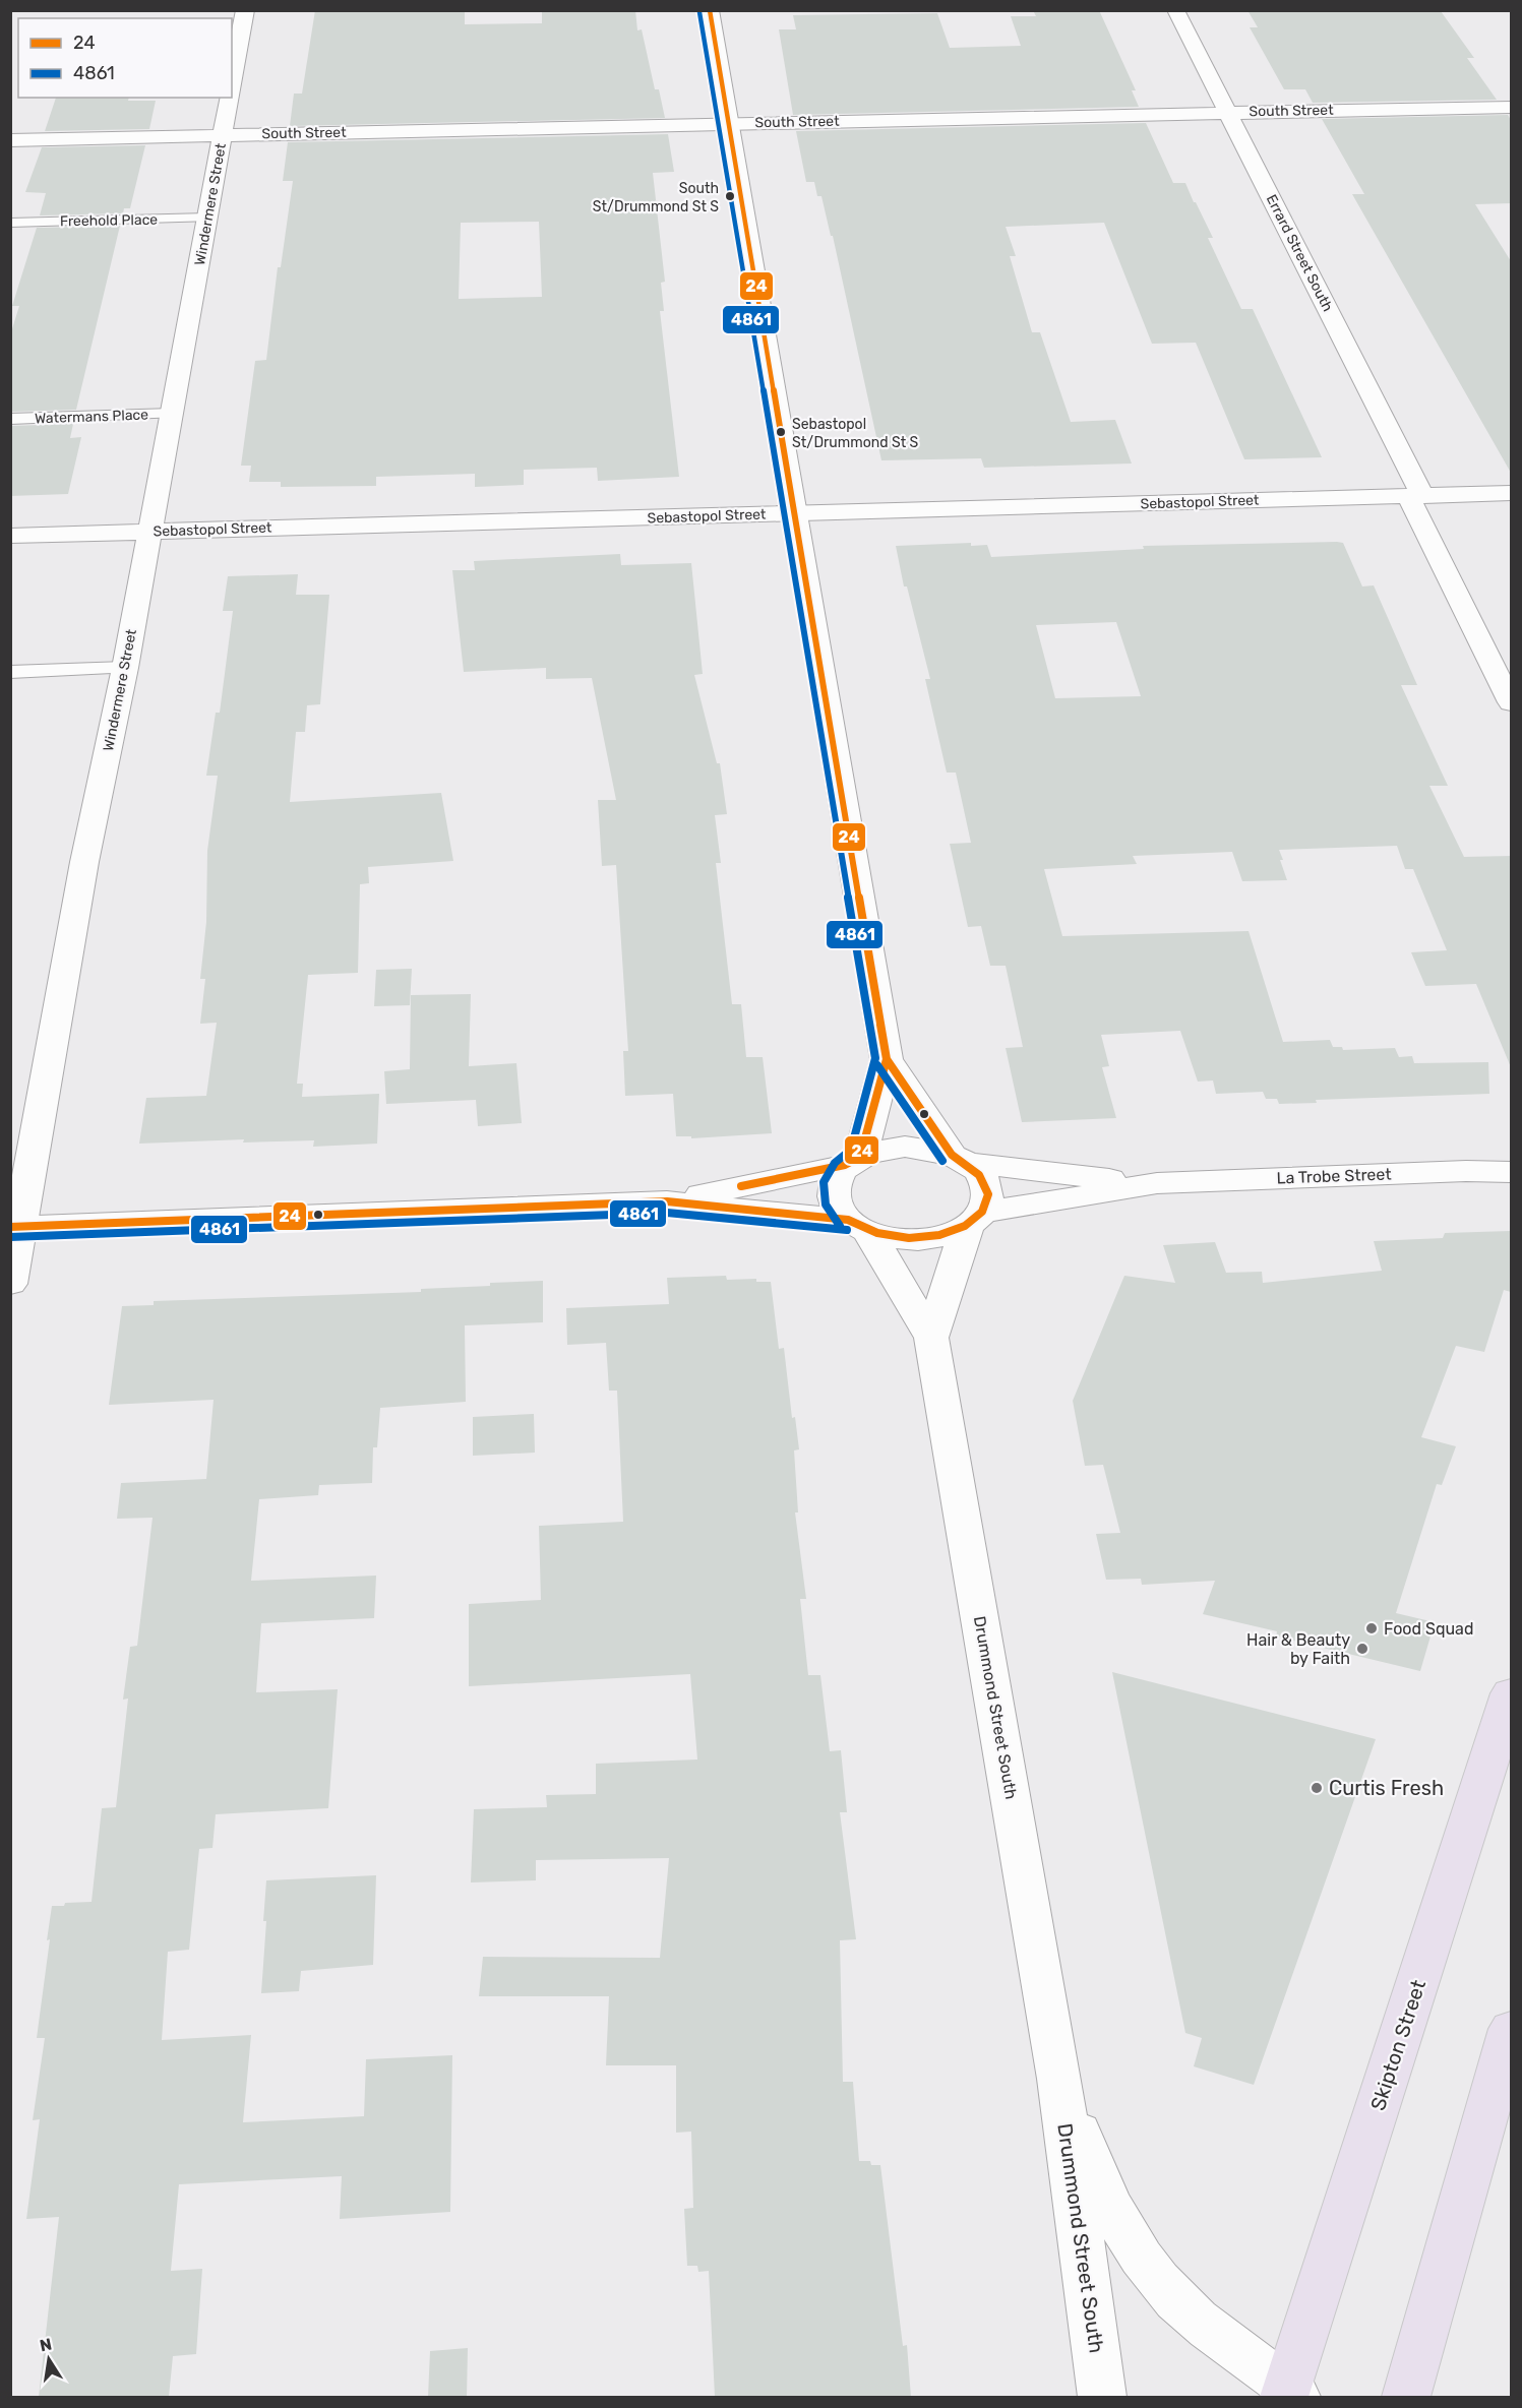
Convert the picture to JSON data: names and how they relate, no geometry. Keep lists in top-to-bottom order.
{
  "streets": {
    "highway": ["Skipton Street"],
    "street": [
      "South Street",
      "Windermere Street",
      "Errard Street South",
      "Sebastopol Street",
      "La Trobe Street",
      "Drummond Street South"
    ],
    "lane": ["Freehold Place", "Watermans Place"]
  },
  "crossings": [
    ["South Street", "Windermere Street"],
    ["South Street", "Errard Street South"],
    ["Windermere Street", "Freehold Place"],
    ["Windermere Street", "Watermans Place"],
    ["Windermere Street", "Sebastopol Street"],
    ["Errard Street South", "Sebastopol Street"],
    ["La Trobe Street", "Drummond Street South"],
    ["Drummond Street South", "Skipton Street"]
  ],
  "places": [
    "South St/Drummond St S",
    "Sebastopol St/Drummond St S",
    "Food Squad",
    "Hair & Beauty by Faith",
    "Curtis Fresh"
  ],
  "lines": ["transit line 24", "transit line 4861"],
  "legend": ["24", "4861"],
  "north": "top"
}
